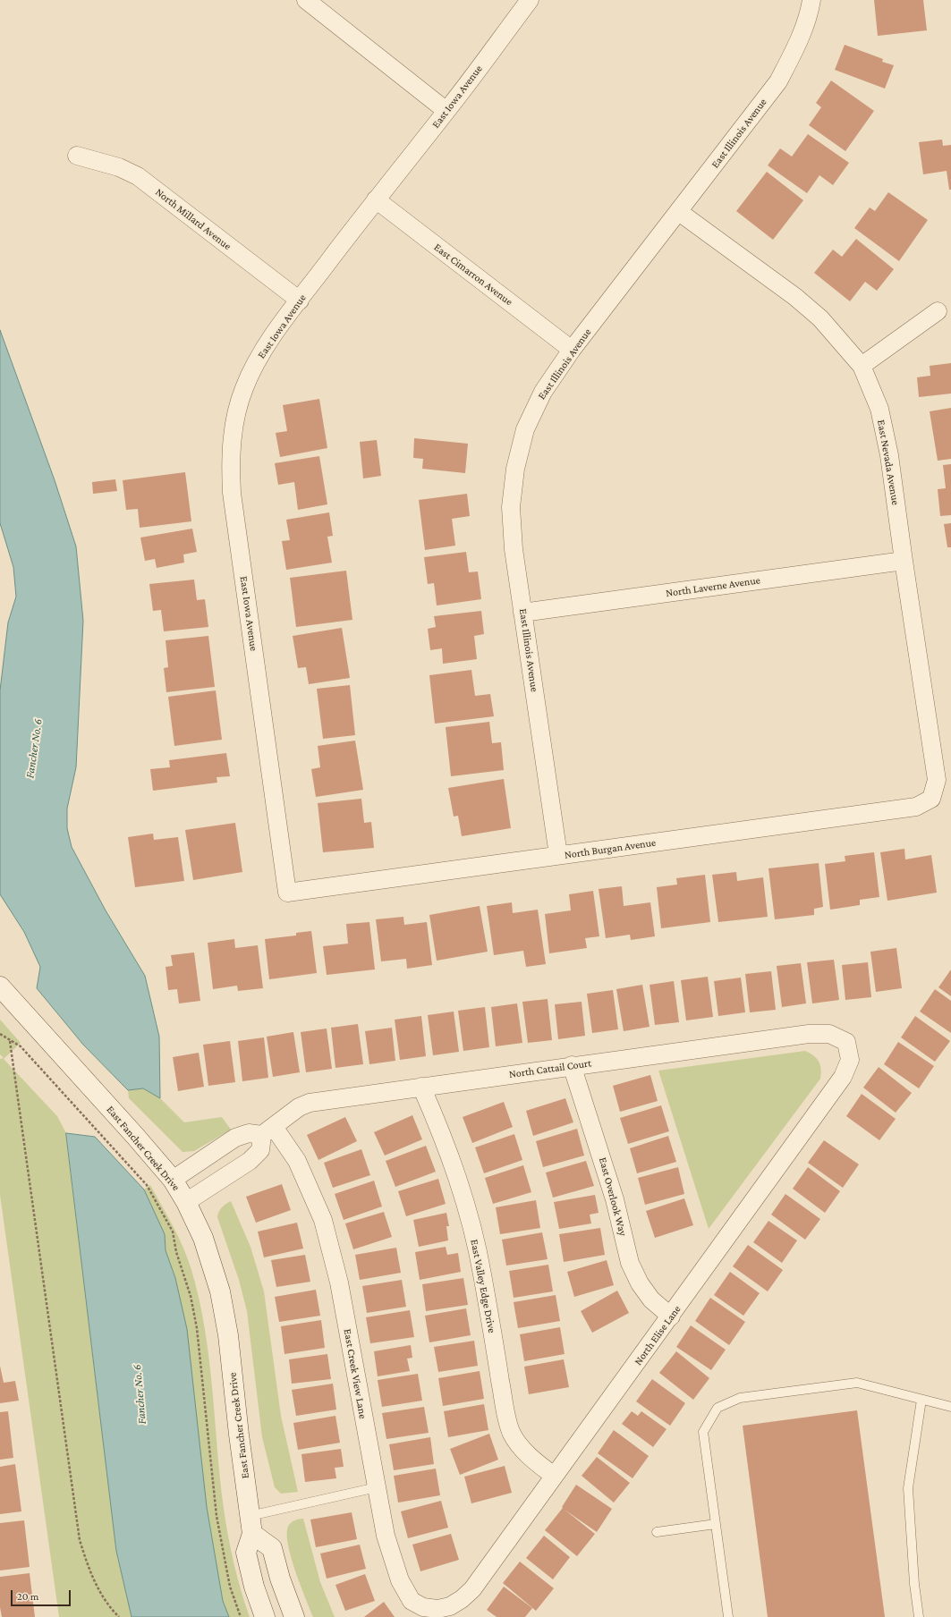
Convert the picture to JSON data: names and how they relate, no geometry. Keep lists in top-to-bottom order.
{
  "streets": {
    "street": [
      "East Iowa Avenue",
      "East Illinois Avenue",
      "North Millard Avenue",
      "East Cimarron Avenue",
      "East Nevada Avenue",
      "North Laverne Avenue",
      "North Burgan Avenue",
      "North Cattail Court",
      "East Fancher Creek Drive",
      "East Overlook Way",
      "East Valley Edge Drive",
      "North Elise Lane",
      "East Creek View Lane"
    ]
  },
  "crossings": [
    ["East Iowa Avenue", "North Millard Avenue"],
    ["East Iowa Avenue", "East Cimarron Avenue"],
    ["East Iowa Avenue", "North Burgan Avenue"],
    ["East Illinois Avenue", "East Cimarron Avenue"],
    ["East Illinois Avenue", "East Nevada Avenue"],
    ["East Illinois Avenue", "North Laverne Avenue"],
    ["East Illinois Avenue", "North Burgan Avenue"],
    ["East Nevada Avenue", "North Laverne Avenue"],
    ["East Nevada Avenue", "North Burgan Avenue"],
    ["North Cattail Court", "East Overlook Way"],
    ["North Cattail Court", "East Valley Edge Drive"],
    ["North Cattail Court", "North Elise Lane"],
    ["North Cattail Court", "East Creek View Lane"],
    ["East Overlook Way", "North Elise Lane"],
    ["East Valley Edge Drive", "North Elise Lane"],
    ["North Elise Lane", "East Creek View Lane"]
  ],
  "water": ["Fancher No. 6"],
  "scale_bar": "20 m"
}
